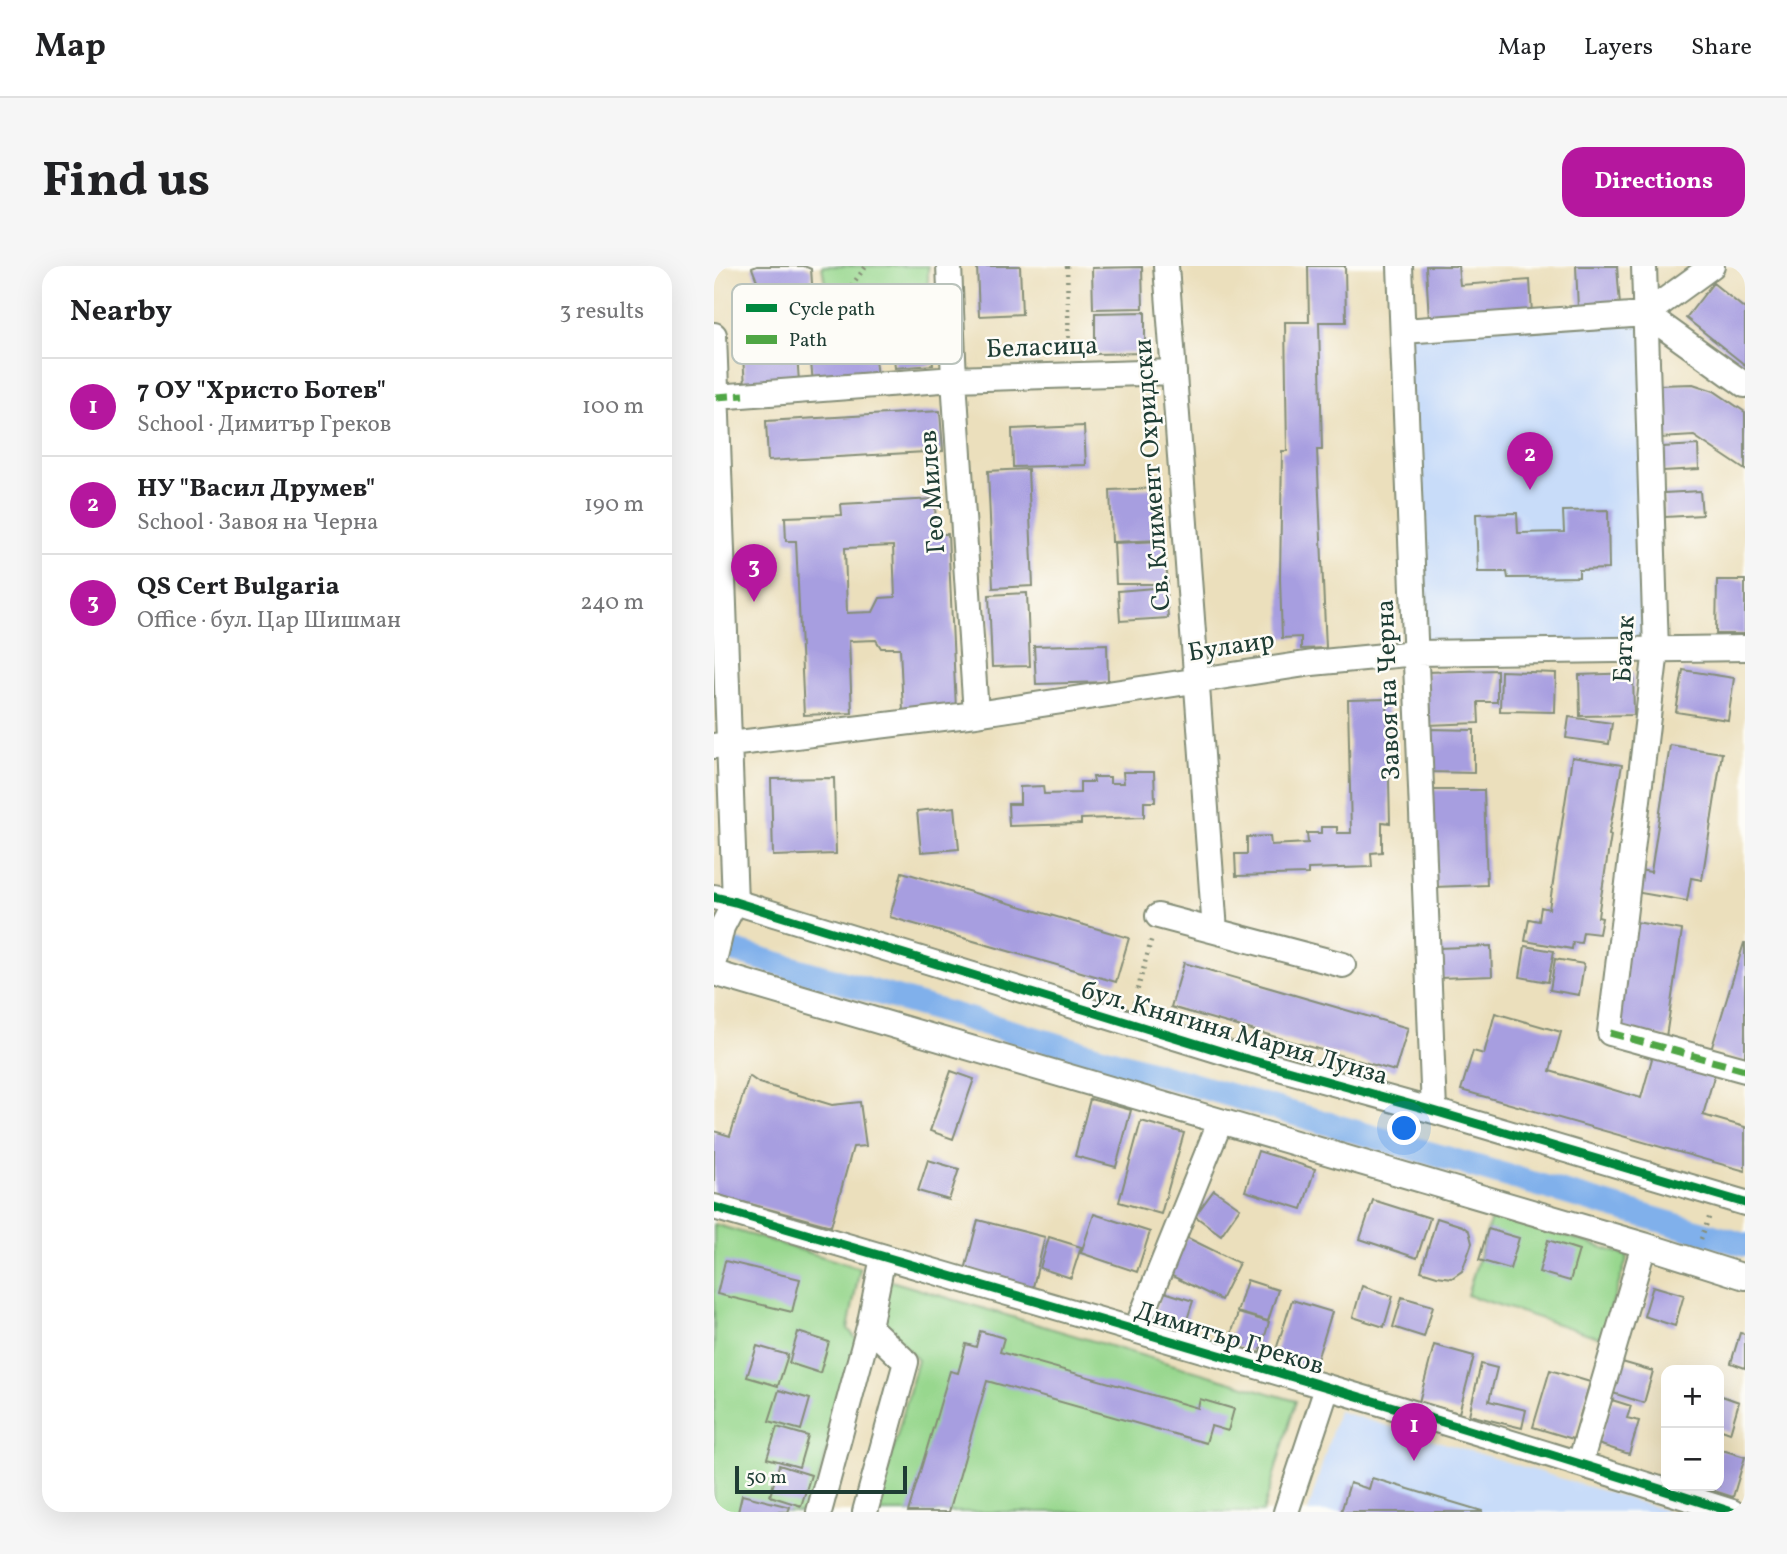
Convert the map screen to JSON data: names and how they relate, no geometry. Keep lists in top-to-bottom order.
{
  "streets": {
    "street": [
      "Беласица",
      "Св. Климент Охридски",
      "Гео Милев",
      "Булаир",
      "Батак",
      "Завоя на Черна",
      "бул. Княгиня Мария Луиза",
      "Димитър Греков"
    ]
  },
  "crossings": [
    ["Беласица", "Св. Климент Охридски"],
    ["Беласица", "Гео Милев"],
    ["Св. Климент Охридски", "Булаир"],
    ["Гео Милев", "Булаир"],
    ["Булаир", "Батак"],
    ["Булаир", "Завоя на Черна"],
    ["Завоя на Черна", "бул. Княгиня Мария Луиза"]
  ],
  "legend": ["Cycle path", "Path"],
  "scale_bar": "50 m",
  "page": {
    "header": "Map",
    "nav": ["Map", "Layers", "Share"],
    "buttons": "Directions",
    "title": "Find us",
    "heading": ["Nearby", "3 results"],
    "list": [
      {
        "mark": "1",
        "name": "7 ОУ \"Христо Ботев\"",
        "note": "School · Димитър Греков",
        "value": "100 m"
      },
      {
        "mark": "2",
        "name": "НУ \"Васил Друмев\"",
        "note": "School · Завоя на Черна",
        "value": "190 m"
      },
      {
        "mark": "3",
        "name": "QS Cert Bulgaria",
        "note": "Office · бул. Цар Шишман",
        "value": "240 m"
      }
    ],
    "pins": ["2", "3", "1"],
    "map_buttons": ["+", "−"],
    "scale": "50 m"
  }
}
